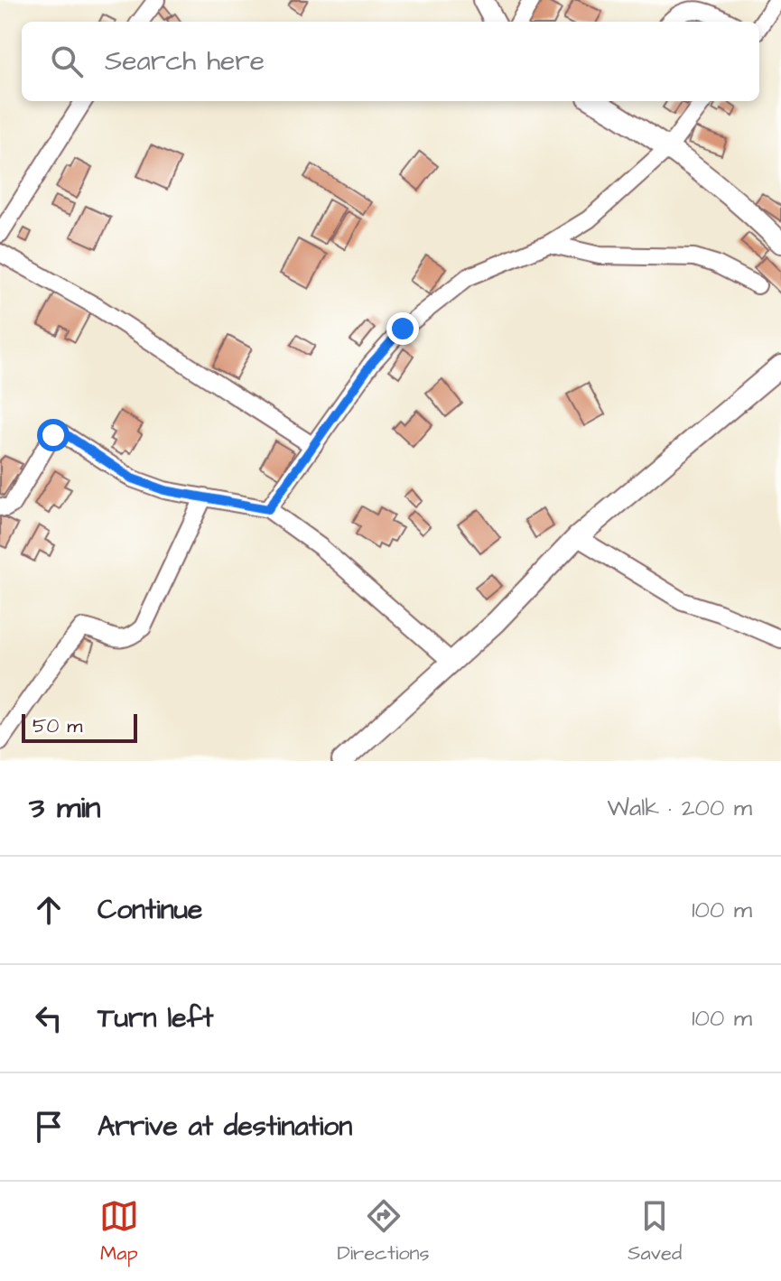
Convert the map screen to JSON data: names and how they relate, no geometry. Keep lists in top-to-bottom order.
{
  "scale_bar": "50 m",
  "page": {
    "search": "Search here",
    "scale": "50 m",
    "heading": ["3 min", "Walk · 200 m"],
    "list": [
      ["Continue", "100 m"],
      ["Turn left", "100 m"],
      "Arrive at destination"
    ],
    "nav": ["Map", "Directions", "Saved"]
  }
}
